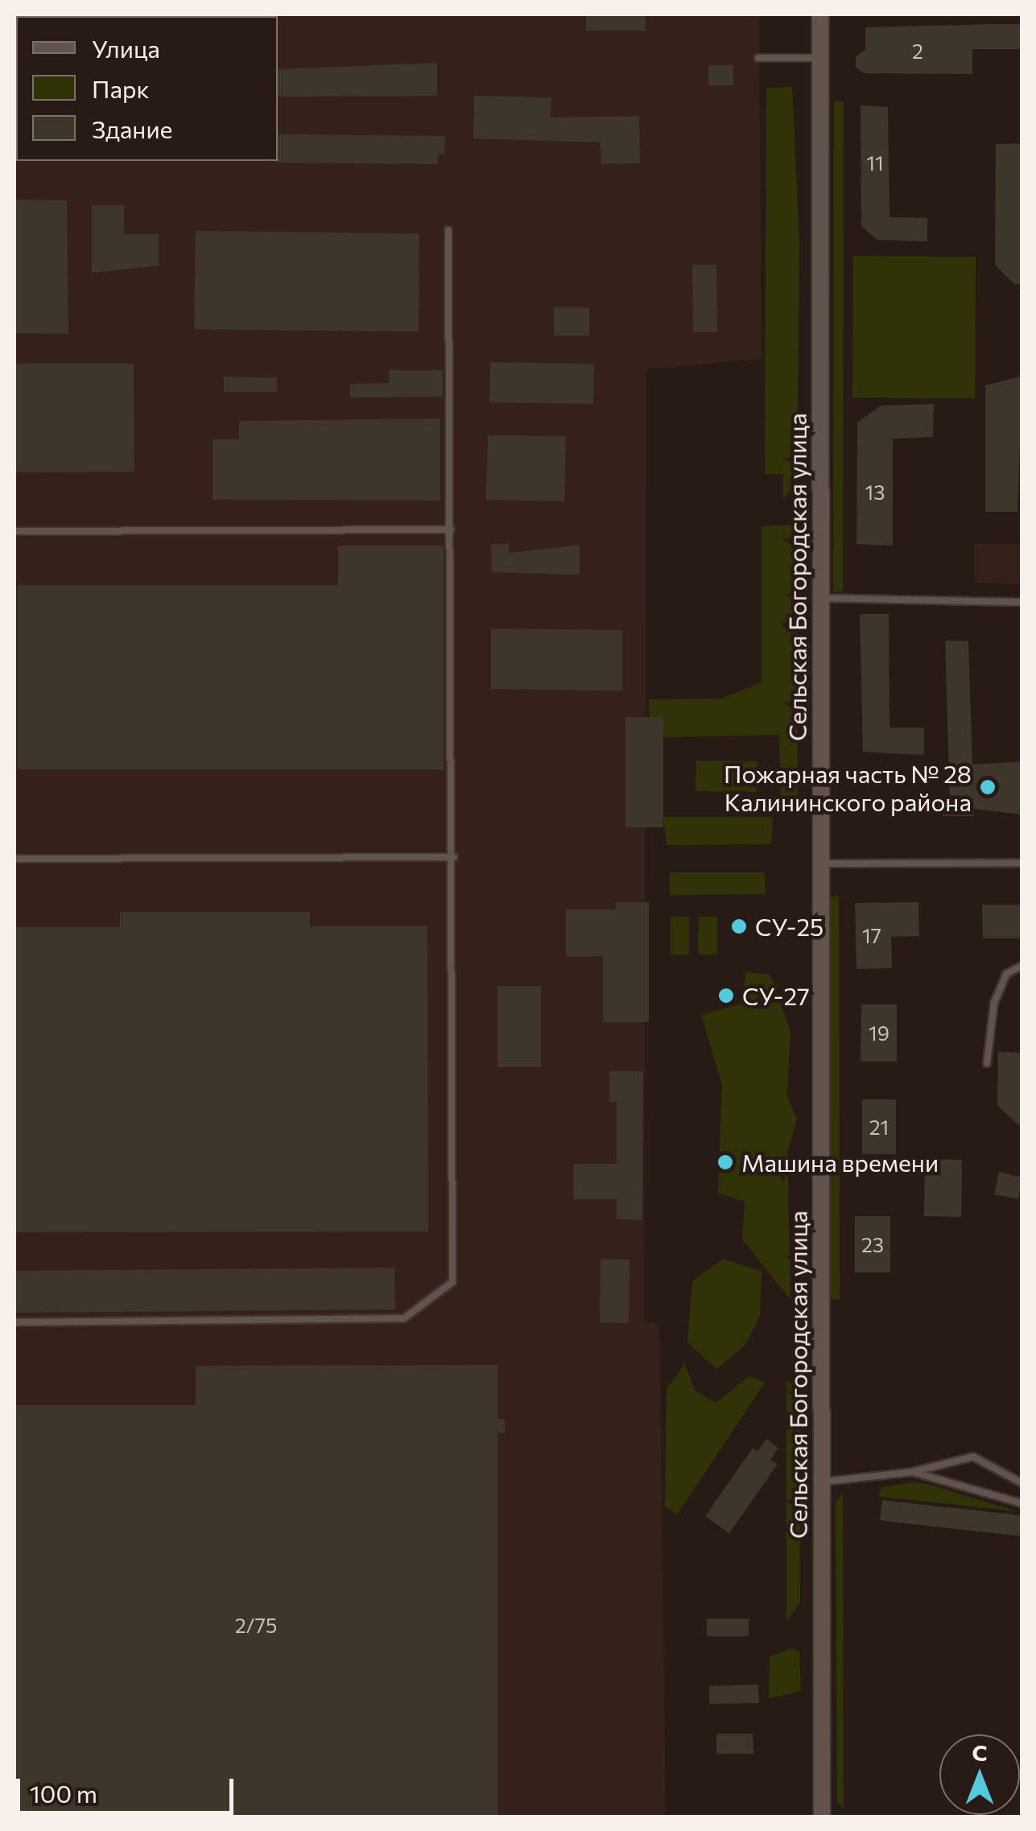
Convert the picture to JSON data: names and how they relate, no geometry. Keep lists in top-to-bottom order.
{
  "streets": {
    "main road": ["Сельская Богородская улица"]
  },
  "places": [
    "Пожарная часть № 28 Калининского района",
    "СУ-25",
    "СУ-27",
    "Машина времени"
  ],
  "house_numbers": [
    "2",
    "11",
    "13",
    "17",
    "19",
    "21",
    "23",
    "2/75"
  ],
  "legend": ["Улица", "Парк", "Здание"],
  "scale_bar": "100 m",
  "north": "top"
}
